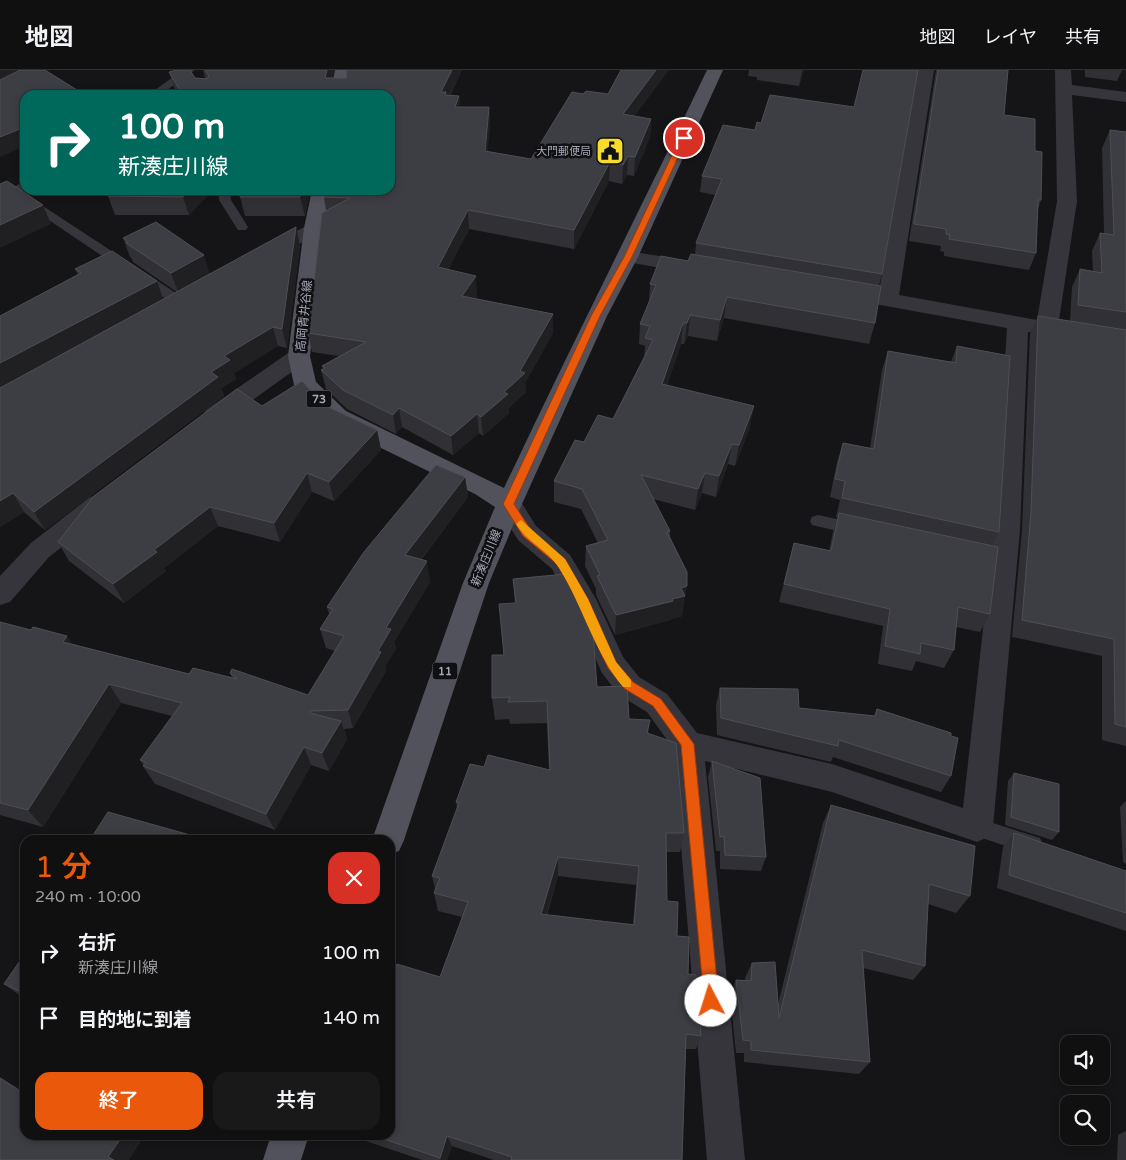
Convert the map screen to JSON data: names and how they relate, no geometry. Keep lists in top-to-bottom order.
{
  "streets": {
    "main road": [
      "高岡青井谷線",
      "73",
      "新湊庄川線",
      "11"
    ]
  },
  "crossings": [
    ["高岡青井谷線", "新湊庄川線"]
  ],
  "places": {
    "public building": ["大門郵便局"]
  },
  "page": {
    "header": "地図",
    "nav": ["地図", "レイヤ", "共有"],
    "turn": ["100 m", "新湊庄川線"],
    "heading": ["1 分", "240 m · 10:00"],
    "list": [
      {
        "name": "右折",
        "note": "新湊庄川線",
        "value": "100 m"
      },
      {
        "name": "目的地に到着",
        "value": "140 m"
      }
    ],
    "buttons": ["終了", "共有"]
  }
}
